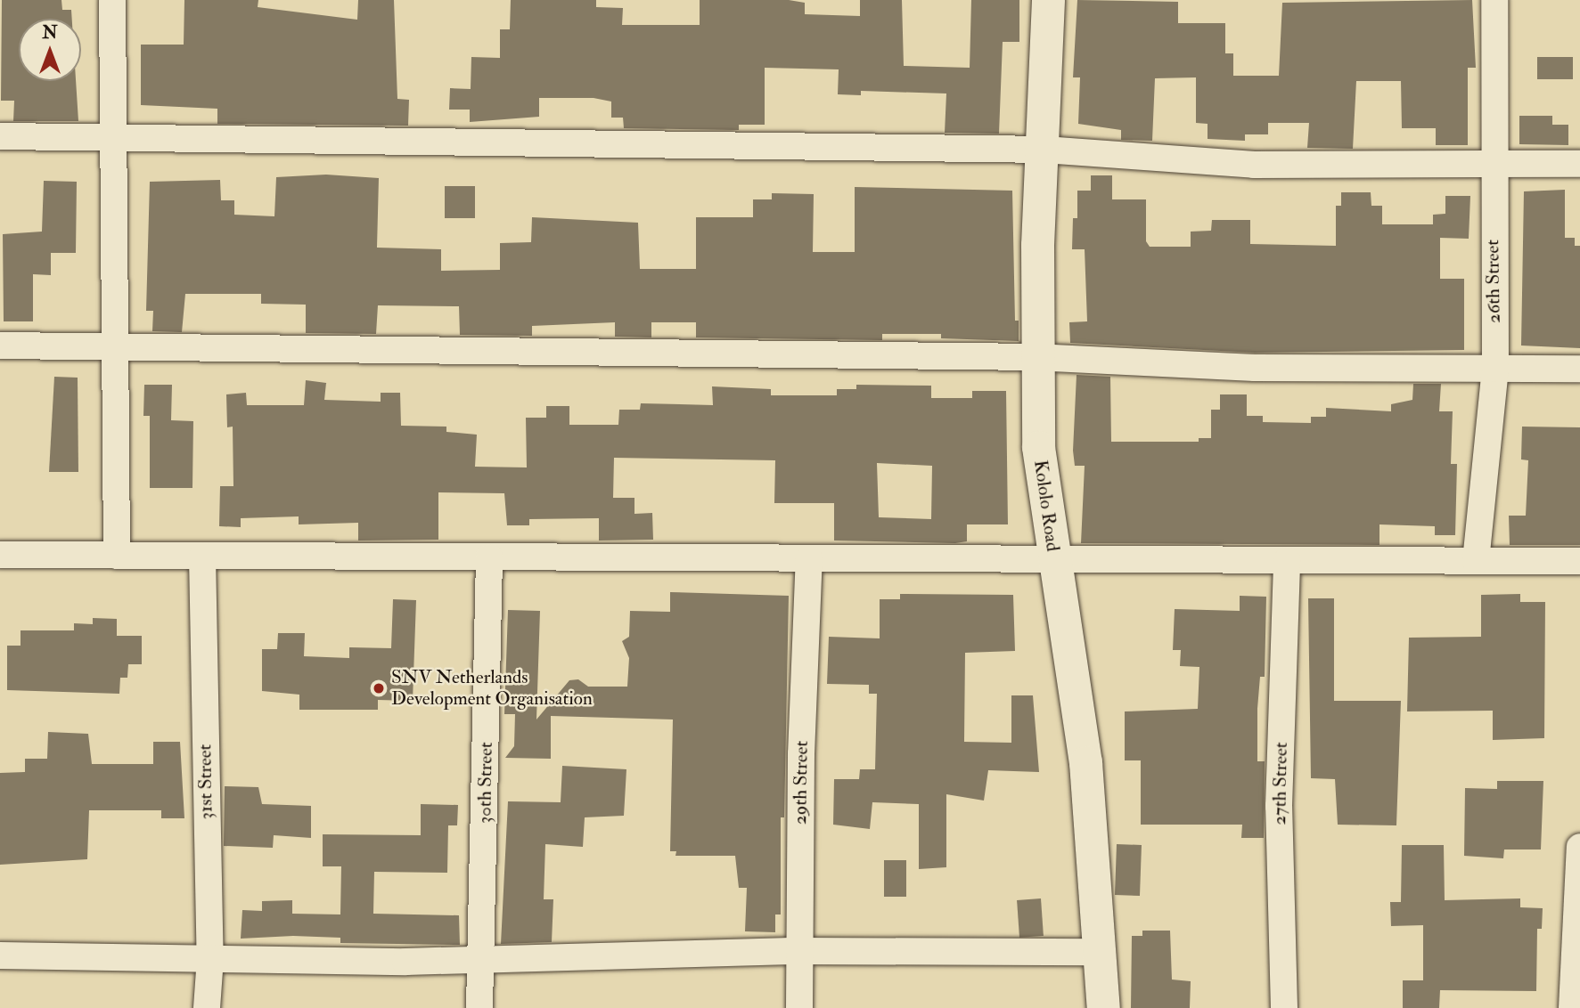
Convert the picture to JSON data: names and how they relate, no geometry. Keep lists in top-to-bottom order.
{
  "streets": {
    "street": [
      "26th Street",
      "Kololo Road",
      "31st Street",
      "30th Street",
      "29th Street",
      "27th Street"
    ]
  },
  "places": ["SNV Netherlands Development Organisation"],
  "north": "top"
}
